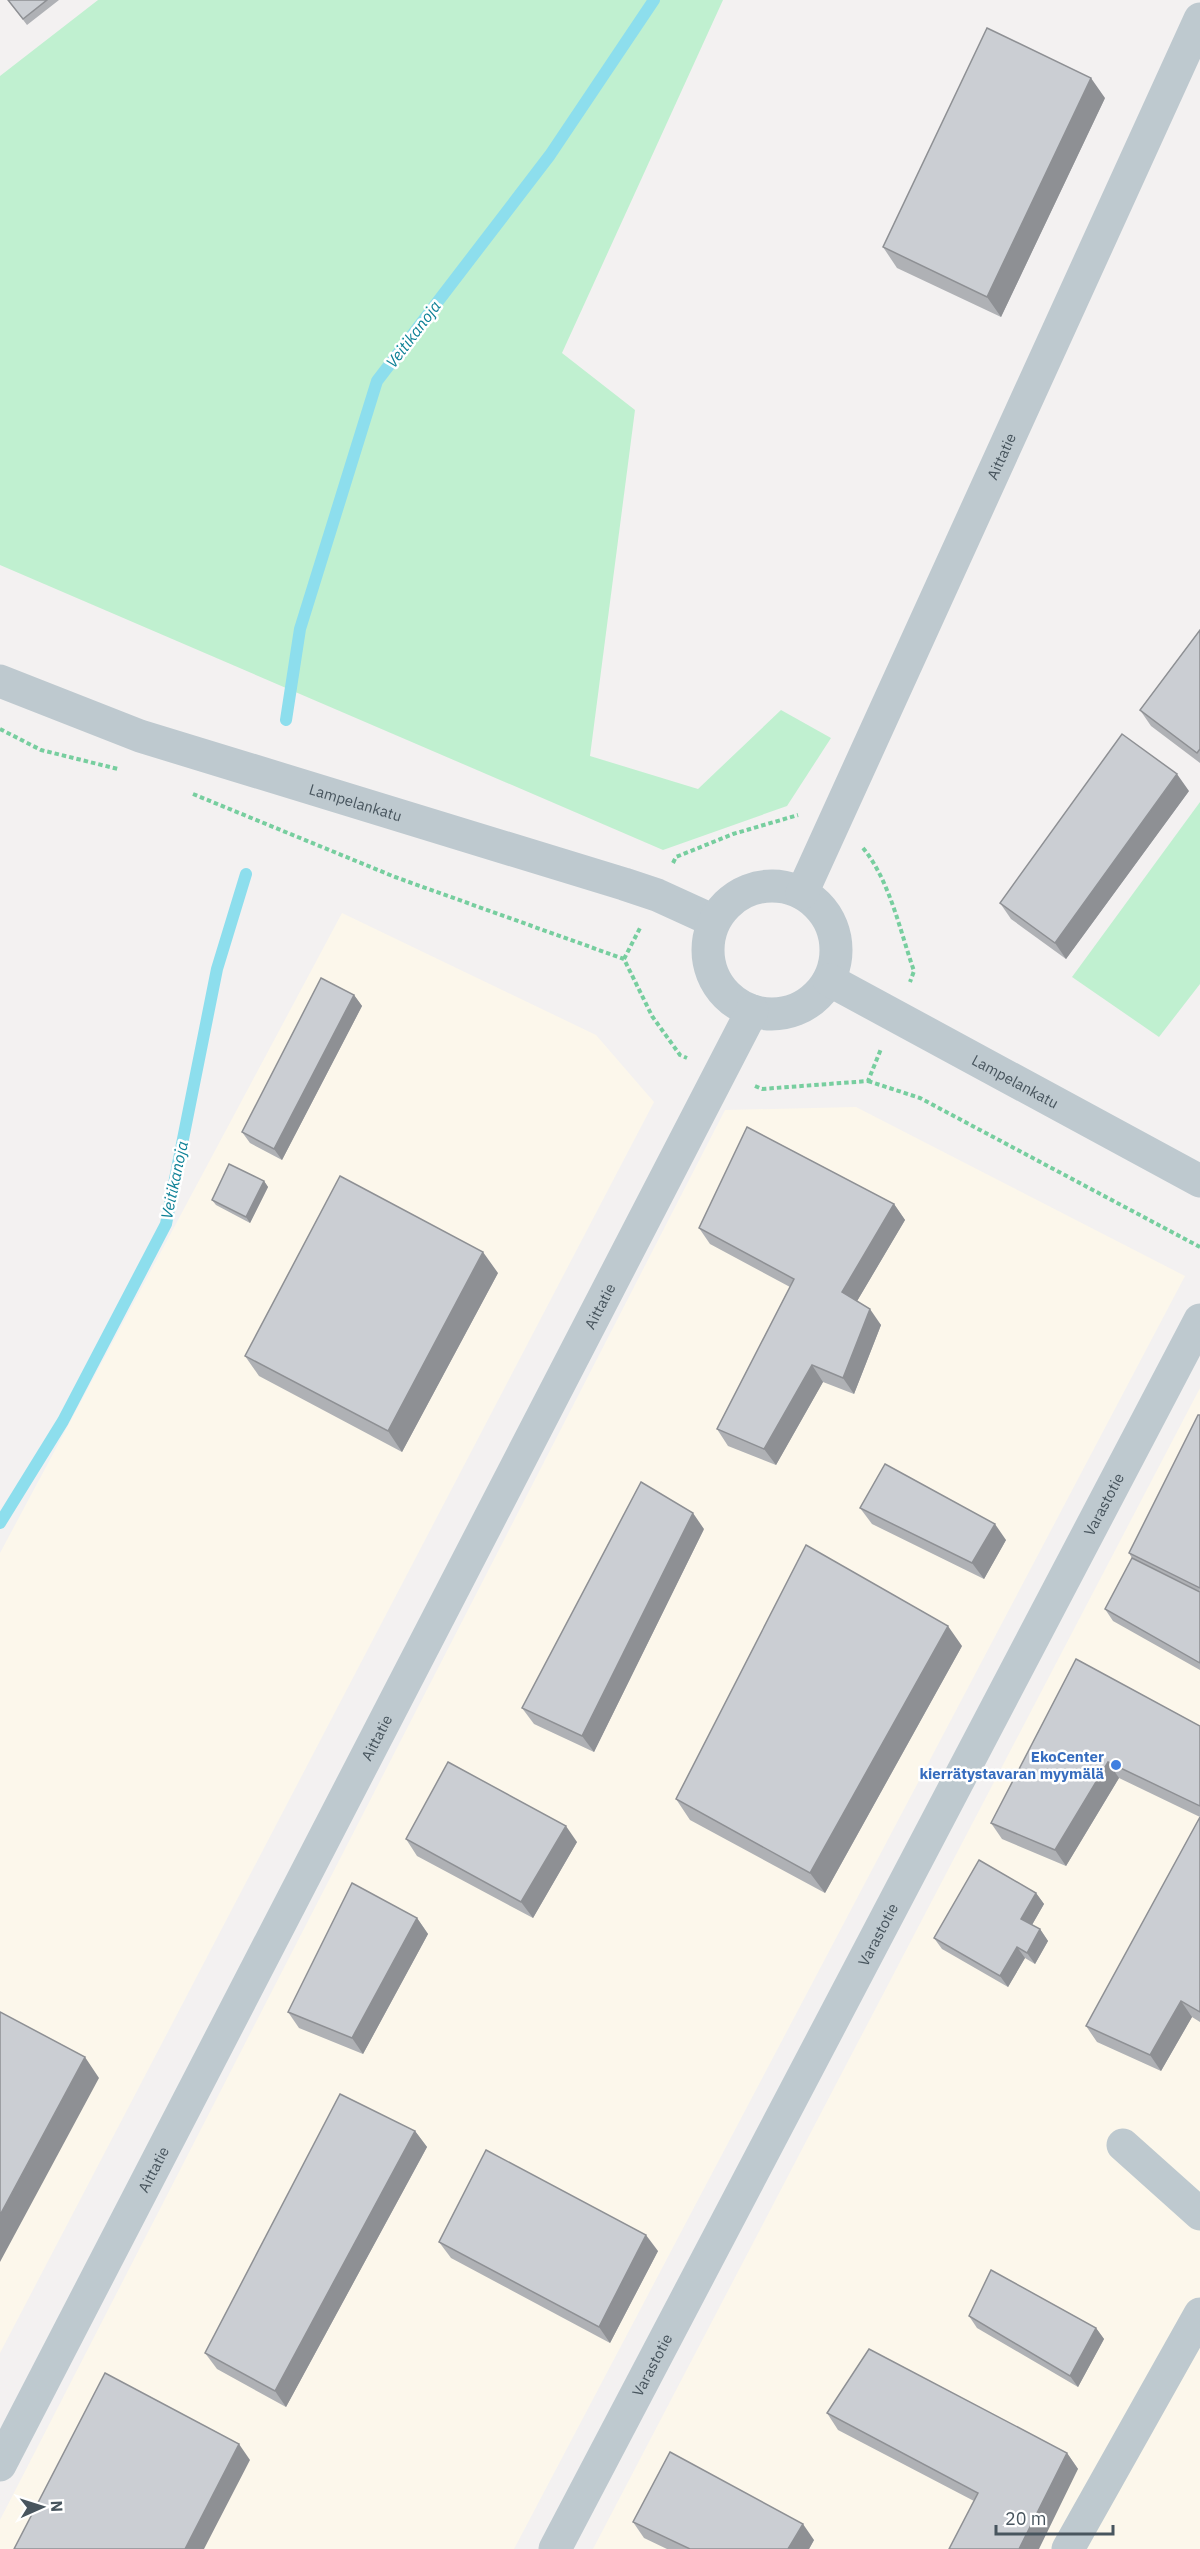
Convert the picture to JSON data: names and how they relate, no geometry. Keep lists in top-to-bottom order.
{
  "streets": {
    "street": ["Aittatie", "Lampelankatu", "Varastotie"]
  },
  "crossings": [
    ["Aittatie", "Lampelankatu"]
  ],
  "water": ["Veitikanoja"],
  "places": ["EkoCenter kierrätystavaran myymälä"],
  "scale_bar": "20 m",
  "north": "right"
}
